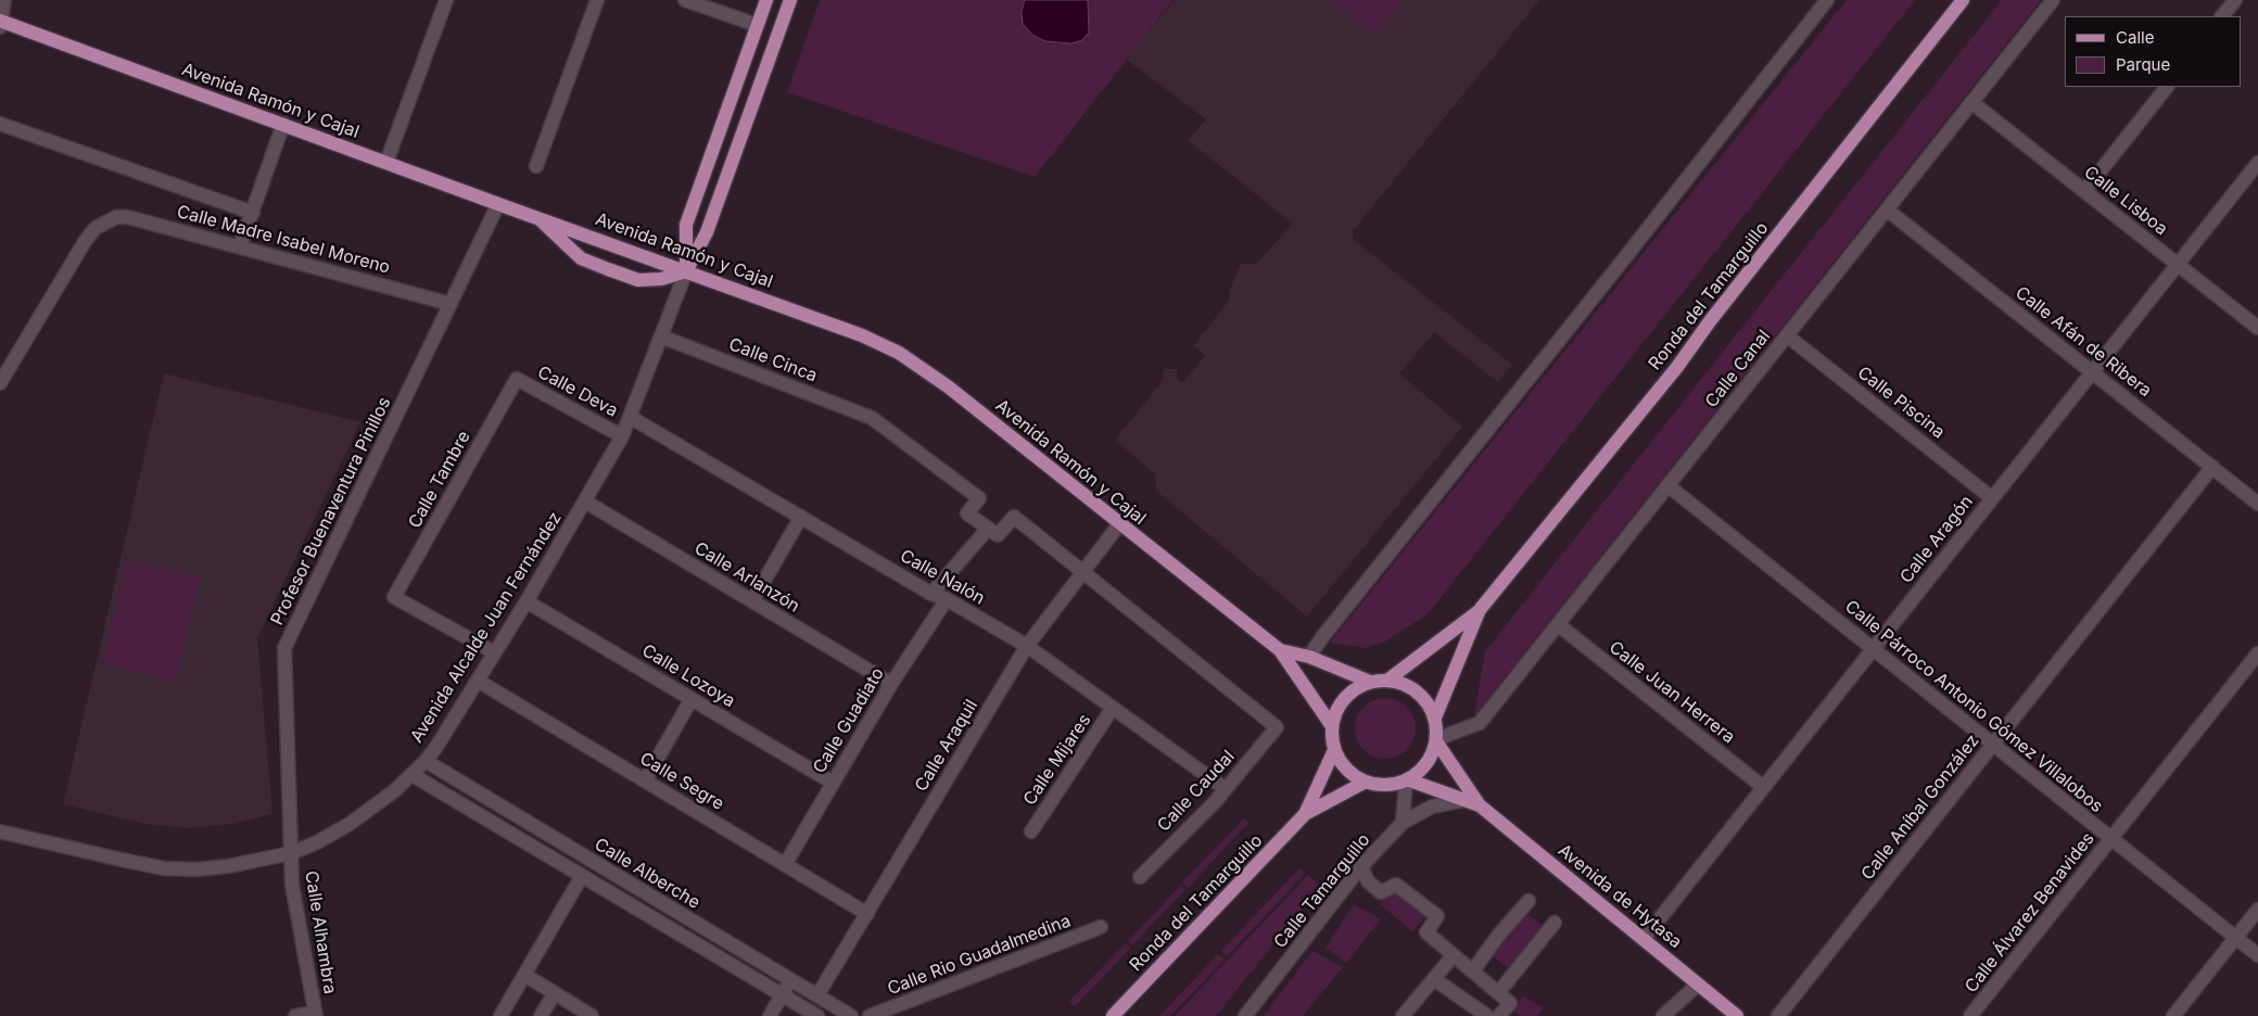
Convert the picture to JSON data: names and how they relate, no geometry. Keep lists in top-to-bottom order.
{
  "streets": {
    "main road": ["Avenida Ramón y Cajal", "Ronda del Tamarguillo", "Avenida de Hytasa"],
    "street": [
      "Calle Lisboa",
      "Calle Madre Isabel Moreno",
      "Calle Afán de Ribera",
      "Calle Cinca",
      "Calle Canal",
      "Calle Deva",
      "Calle Piscina",
      "Calle Tambre",
      "Profesor Buenaventura Pinillos",
      "Calle Aragón",
      "Calle Arlanzón",
      "Calle Nalón",
      "Avenida Alcalde Juan Fernández",
      "Calle Lozoya",
      "Calle Juan Herrera",
      "Calle Párroco Antonio Gómez Villalobos",
      "Calle Guadiato",
      "Calle Araquil",
      "Calle Mijares",
      "Calle Segre",
      "Calle Caudal",
      "Calle Aníbal González",
      "Calle Alberche",
      "Calle Tamarguillo",
      "Calle Álvarez Benavides",
      "Calle Alhambra",
      "Calle Rio Guadalmedina"
    ]
  },
  "crossings": [
    ["Avenida Ramón y Cajal", "Profesor Buenaventura Pinillos"],
    ["Avenida Ramón y Cajal", "Avenida Alcalde Juan Fernández"],
    ["Avenida Ramón y Cajal", "Calle Araquil"],
    ["Calle Lisboa", "Calle Canal"],
    ["Calle Lisboa", "Calle Aragón"],
    ["Calle Madre Isabel Moreno", "Profesor Buenaventura Pinillos"],
    ["Ronda del Tamarguillo", "Calle Canal"],
    ["Calle Afán de Ribera", "Calle Canal"],
    ["Calle Afán de Ribera", "Calle Aragón"],
    ["Calle Afán de Ribera", "Calle Aníbal González"],
    ["Calle Cinca", "Avenida Alcalde Juan Fernández"],
    ["Calle Canal", "Calle Piscina"],
    ["Calle Canal", "Calle Juan Herrera"],
    ["Calle Canal", "Calle Párroco Antonio Gómez Villalobos"],
    ["Calle Deva", "Calle Tambre"],
    ["Calle Deva", "Avenida Alcalde Juan Fernández"],
    ["Calle Piscina", "Calle Aragón"],
    ["Calle Tambre", "Avenida Alcalde Juan Fernández"],
    ["Profesor Buenaventura Pinillos", "Avenida Alcalde Juan Fernández"],
    ["Profesor Buenaventura Pinillos", "Calle Alhambra"],
    ["Calle Aragón", "Calle Juan Herrera"],
    ["Calle Aragón", "Calle Párroco Antonio Gómez Villalobos"],
    ["Calle Aragón", "Avenida de Hytasa"],
    ["Calle Arlanzón", "Avenida Alcalde Juan Fernández"],
    ["Calle Arlanzón", "Calle Guadiato"],
    ["Calle Nalón", "Avenida Alcalde Juan Fernández"],
    ["Calle Nalón", "Calle Guadiato"],
    ["Calle Nalón", "Calle Araquil"],
    ["Calle Nalón", "Calle Mijares"],
    ["Calle Nalón", "Calle Caudal"],
    ["Avenida Alcalde Juan Fernández", "Calle Lozoya"],
    ["Avenida Alcalde Juan Fernández", "Calle Segre"],
    ["Avenida Alcalde Juan Fernández", "Calle Alberche"],
    ["Avenida Alcalde Juan Fernández", "Calle Alhambra"],
    ["Calle Lozoya", "Calle Guadiato"],
    ["Calle Párroco Antonio Gómez Villalobos", "Calle Aníbal González"],
    ["Calle Párroco Antonio Gómez Villalobos", "Calle Álvarez Benavides"],
    ["Calle Guadiato", "Calle Segre"],
    ["Calle Araquil", "Calle Segre"],
    ["Calle Araquil", "Calle Caudal"],
    ["Calle Araquil", "Calle Alberche"]
  ],
  "legend": ["Calle", "Parque"]
}
